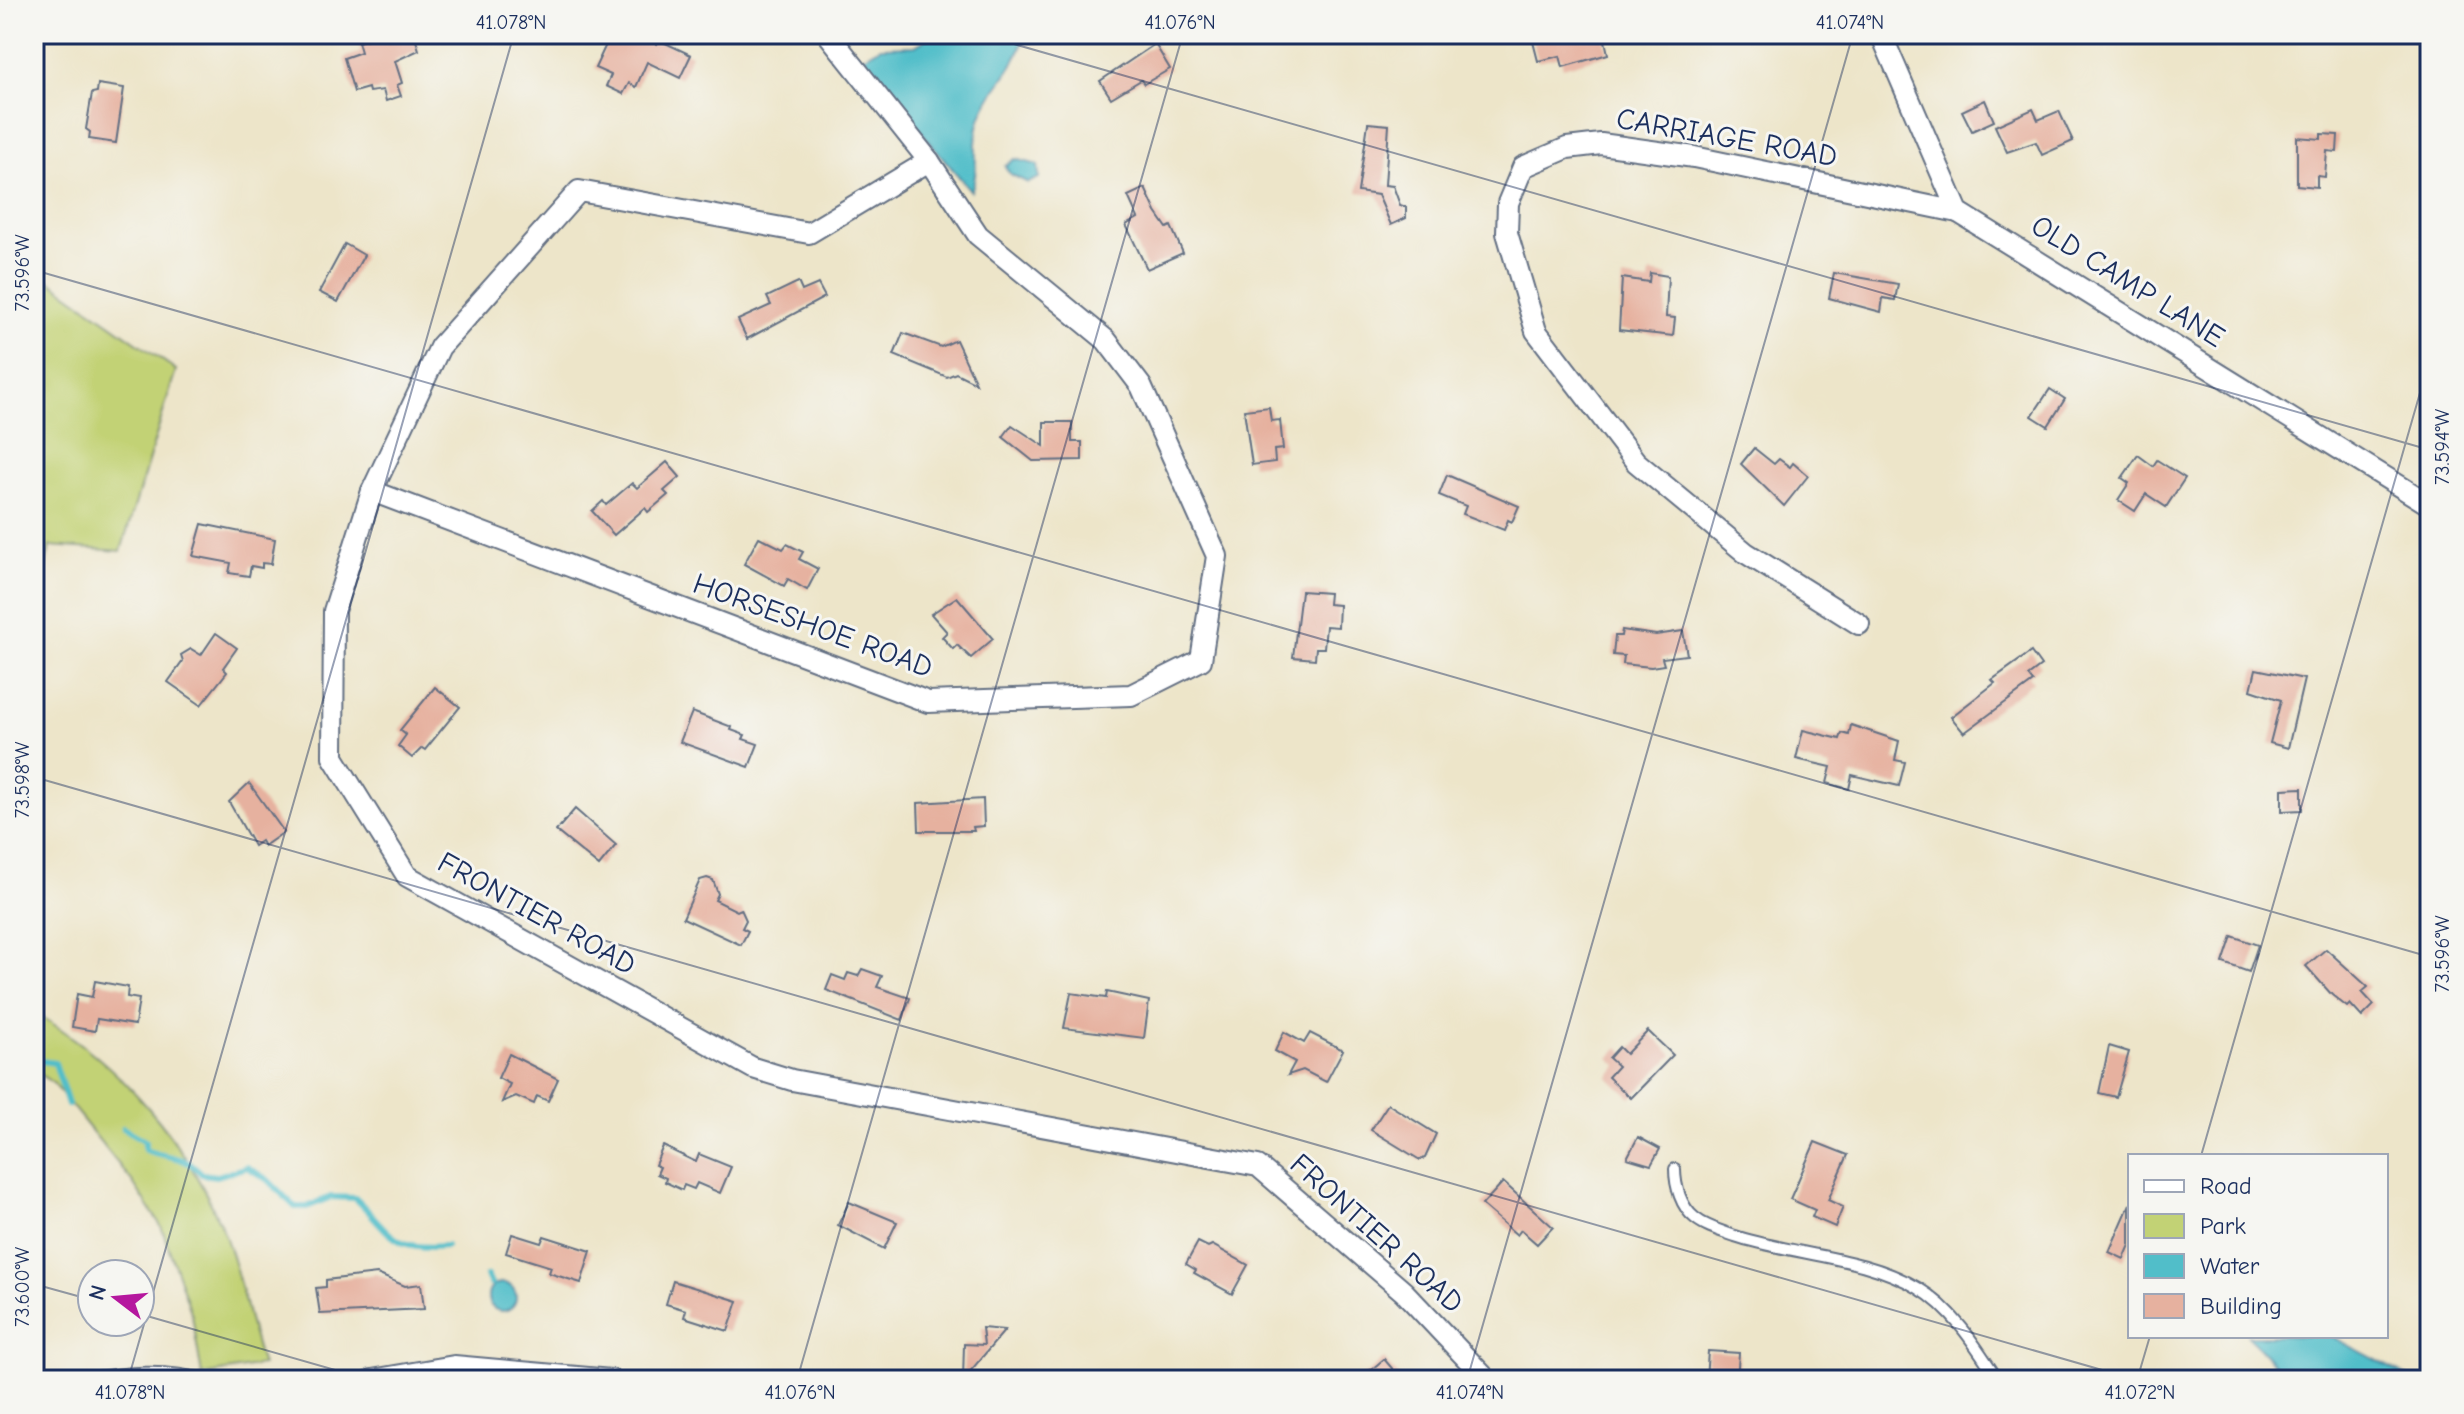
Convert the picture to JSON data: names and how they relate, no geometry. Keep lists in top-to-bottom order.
{
  "streets": {
    "street": [
      "CARRIAGE ROAD",
      "OLD CAMP LANE",
      "HORSESHOE ROAD",
      "FRONTIER ROAD"
    ]
  },
  "crossings": [
    ["CARRIAGE ROAD", "OLD CAMP LANE"],
    ["HORSESHOE ROAD", "FRONTIER ROAD"]
  ],
  "legend": [
    "Road",
    "Park",
    "Water",
    "Building"
  ],
  "north": "left",
  "coordinates": [
    "41.078°N",
    "41.076°N",
    "41.074°N",
    "73.596°W",
    "73.594°W",
    "73.598°W",
    "73.600°W",
    "41.072°N"
  ]
}
